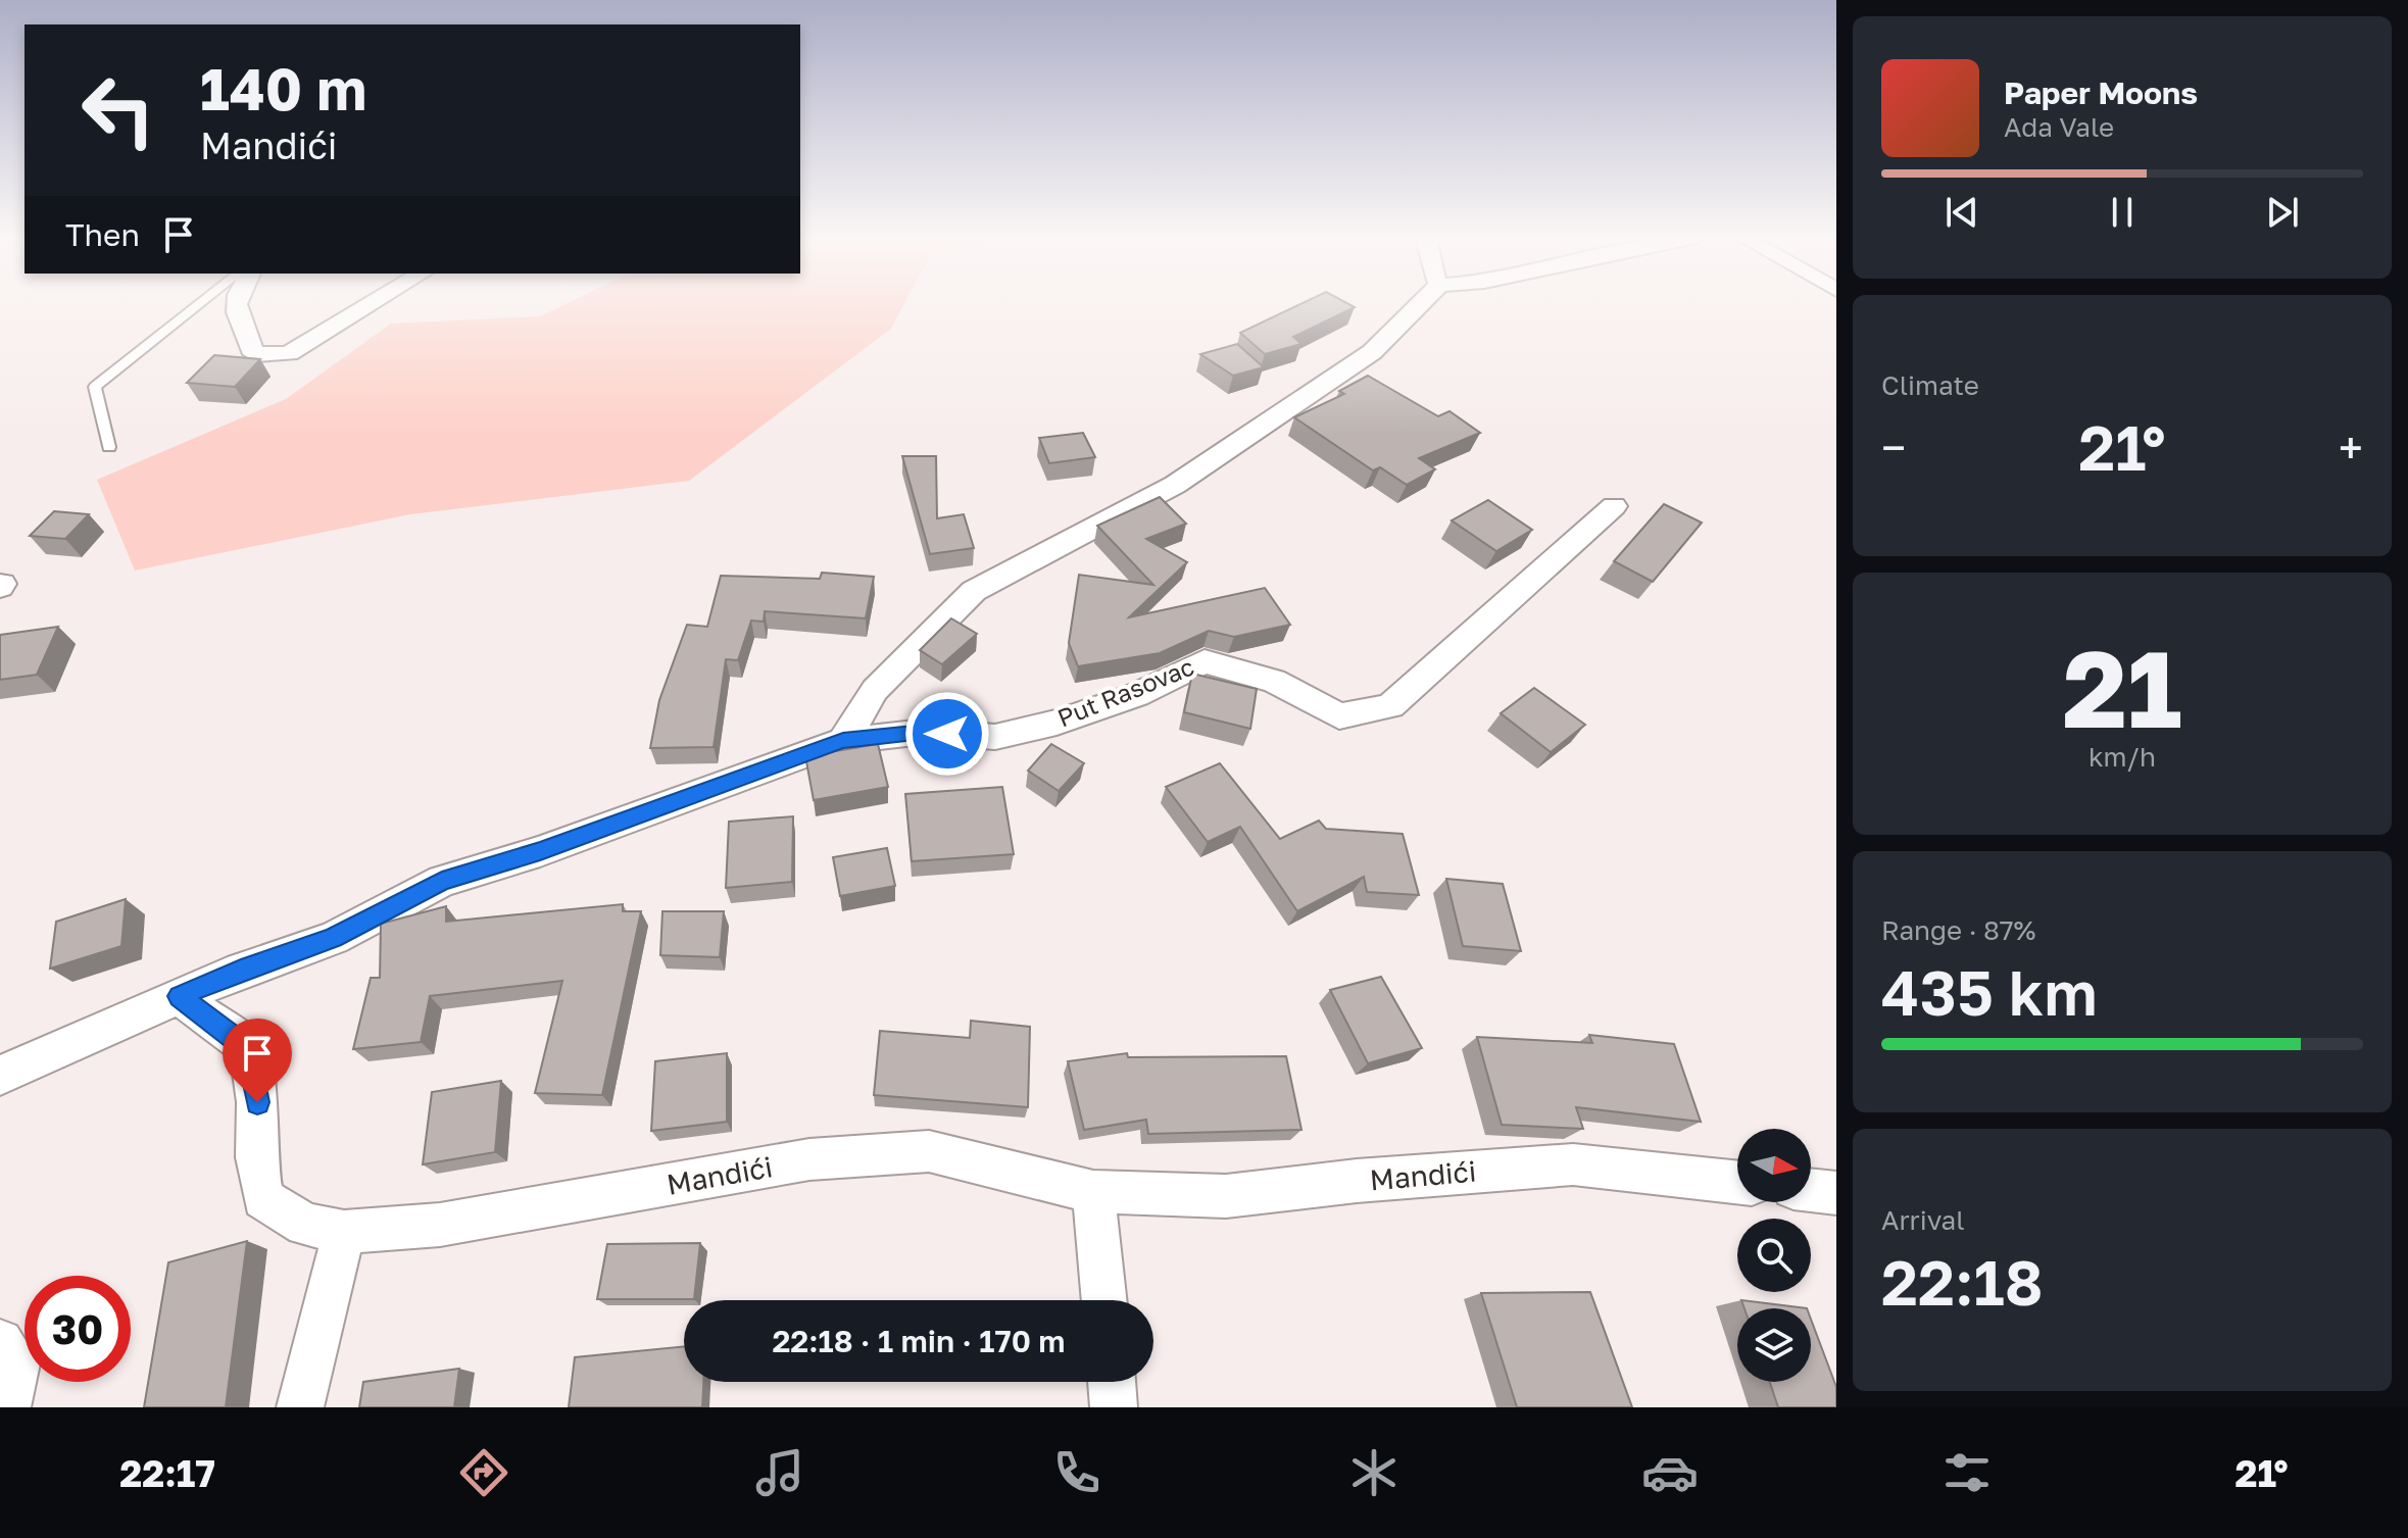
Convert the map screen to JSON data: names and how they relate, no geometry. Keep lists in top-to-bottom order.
{
  "streets": {
    "street": ["Put Rasovac", "Mandići"]
  },
  "crossings": [
    ["Put Rasovac", "Mandići"]
  ],
  "north": "right",
  "page": {
    "turn": ["140 m", "Mandići"],
    "song": ["Paper Moons", "Ada Vale"],
    "then": "Then",
    "tile": [
      "Climate",
      ["21", "km/h"],
      ["Range · 87%", "435 km"],
      ["Arrival", "22:18"]
    ],
    "heat": ["−", "21°", "+"],
    "limit": "30",
    "trip": "22:18 · 1 min · 170 m",
    "tabs": ["22:17", "21°"]
  }
}
